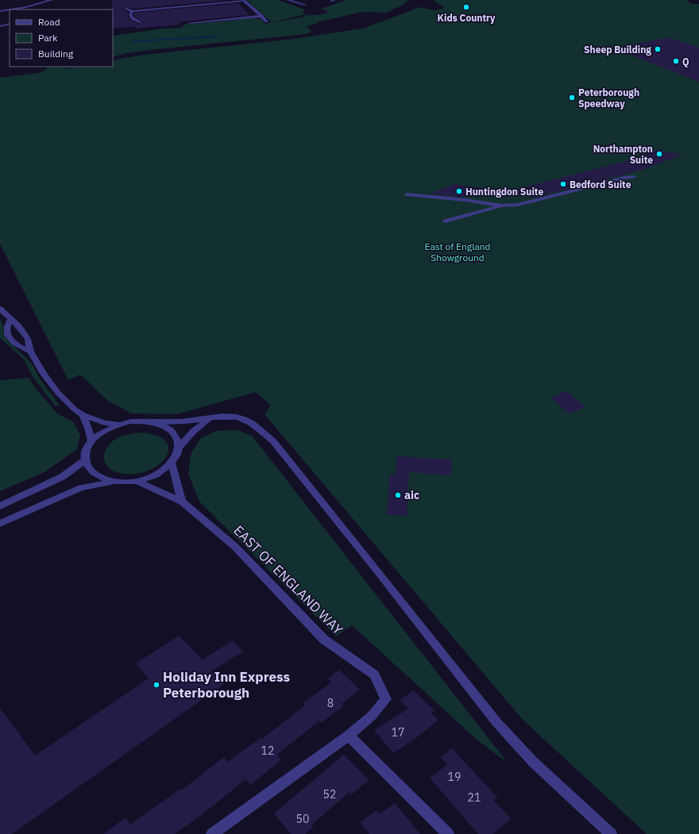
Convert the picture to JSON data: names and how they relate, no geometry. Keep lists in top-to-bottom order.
{
  "streets": {
    "street": ["EAST OF ENGLAND WAY"]
  },
  "parks": ["East of England Showground"],
  "places": [
    "Kids Country",
    "Sheep Building",
    "Q",
    "Peterborough Speedway",
    "Northampton Suite",
    "Bedford Suite",
    "Huntingdon Suite",
    "aic",
    "Holiday Inn Express Peterborough"
  ],
  "house_numbers": [
    "8",
    "17",
    "12",
    "19",
    "52",
    "21",
    "50"
  ],
  "legend": ["Road", "Park", "Building"]
}
